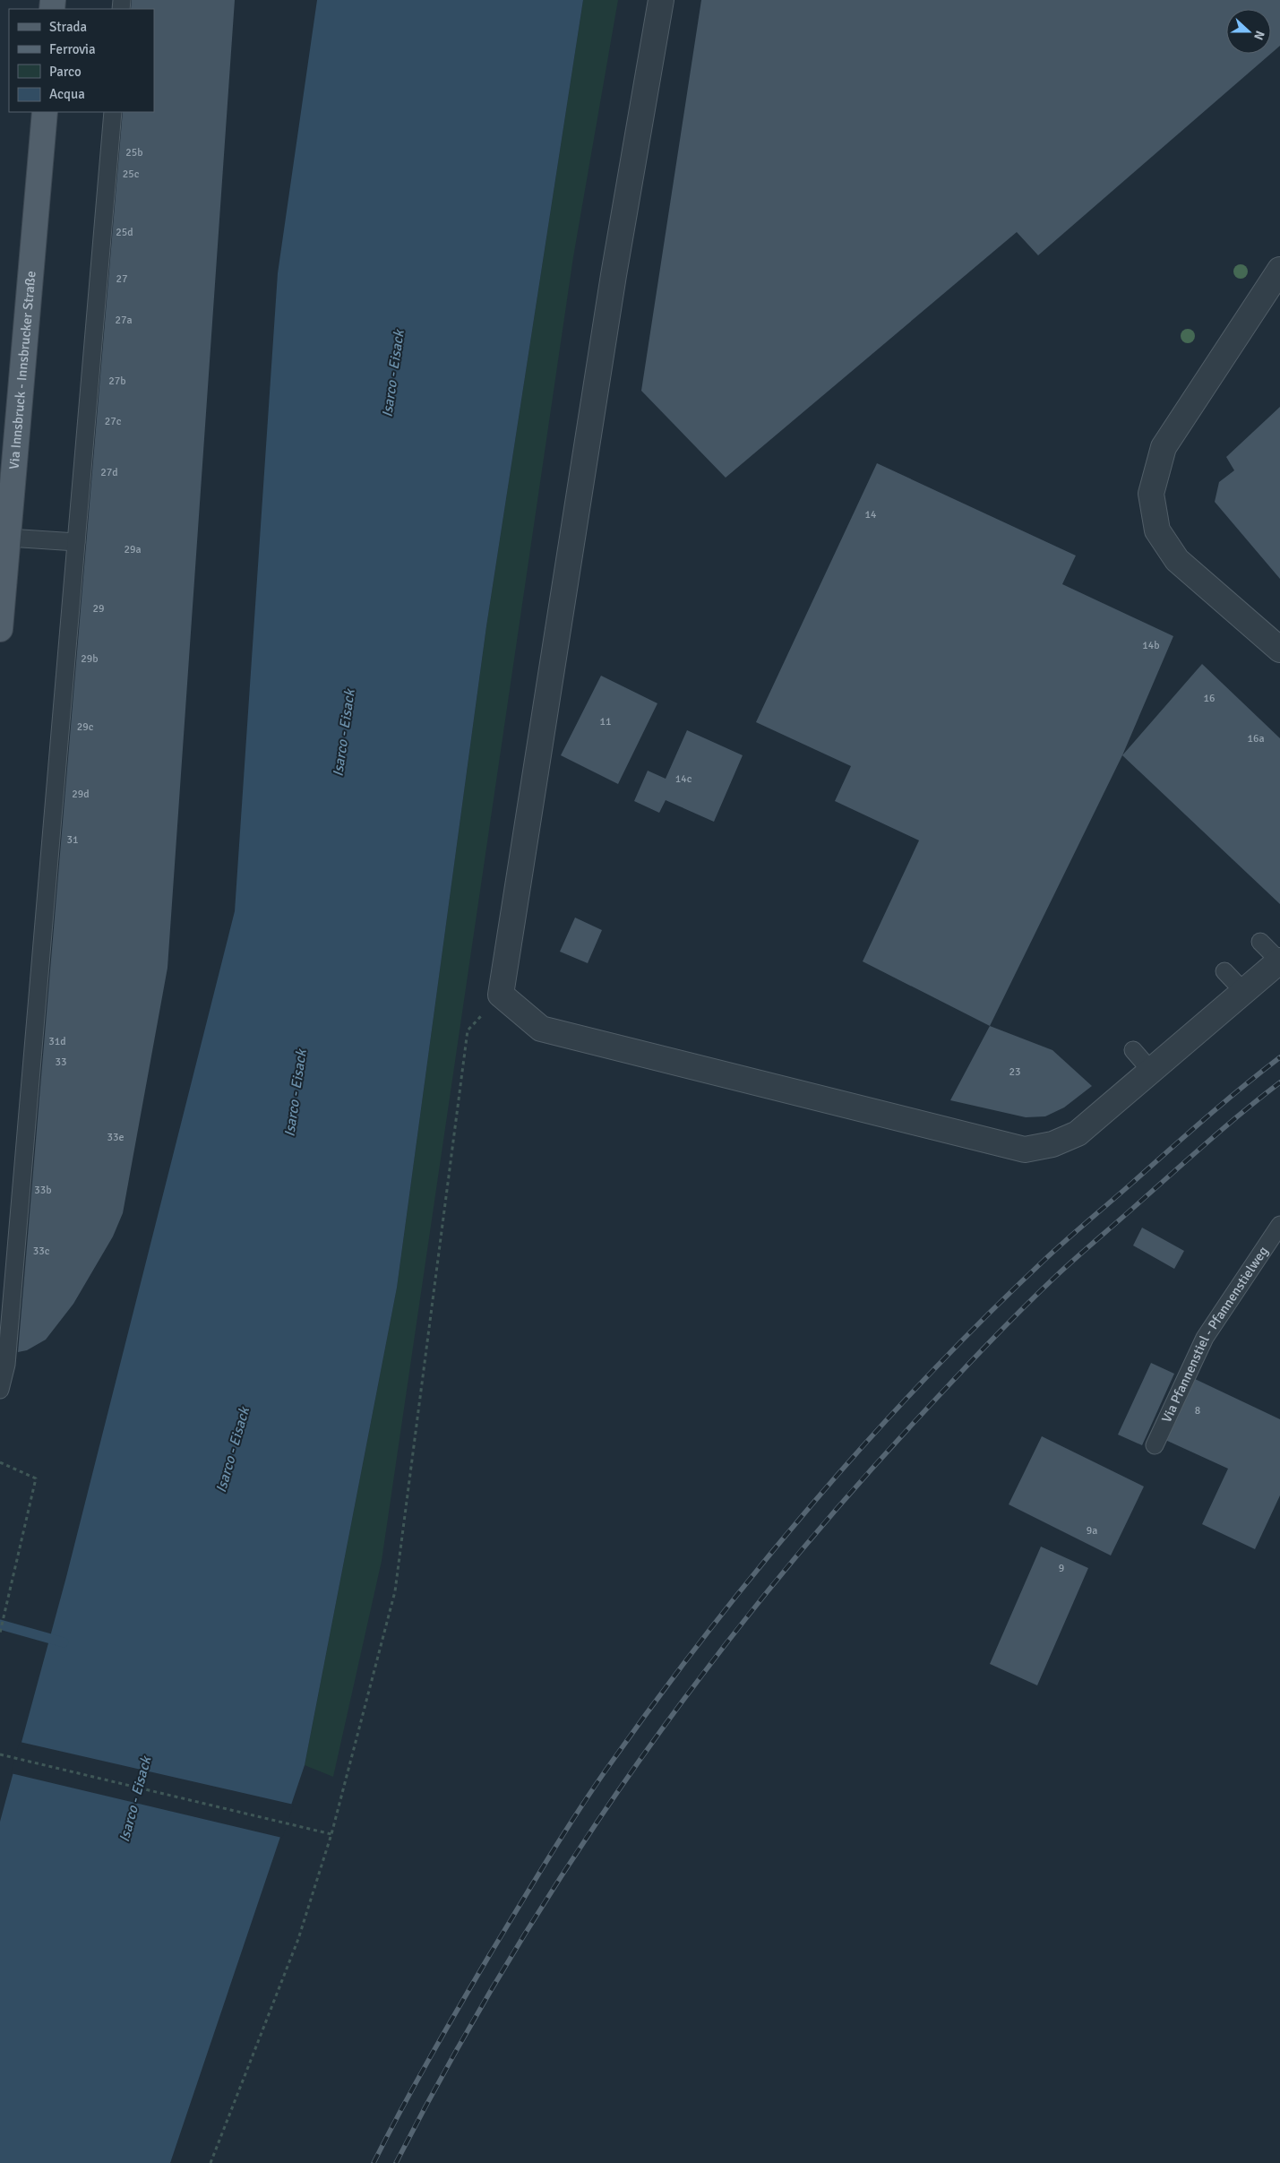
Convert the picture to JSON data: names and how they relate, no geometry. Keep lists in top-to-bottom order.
{
  "streets": {
    "main road": ["Via Innsbruck - Innsbrucker Straße"],
    "lane": ["Via Pfannenstiel - Pfannenstielweg"]
  },
  "water": ["Isarco - Eisack"],
  "house_numbers": [
    "25b",
    "25c",
    "25d",
    "27",
    "27a",
    "27b",
    "27c",
    "27d",
    "14",
    "29a",
    "29",
    "14b",
    "29b",
    "16",
    "11",
    "29c",
    "16a",
    "14c",
    "29d",
    "31",
    "31d",
    "33",
    "23",
    "33e",
    "33b",
    "33c",
    "8",
    "9a",
    "9"
  ],
  "legend": [
    "Strada",
    "Ferrovia",
    "Parco",
    "Acqua"
  ],
  "north": "right"
}
